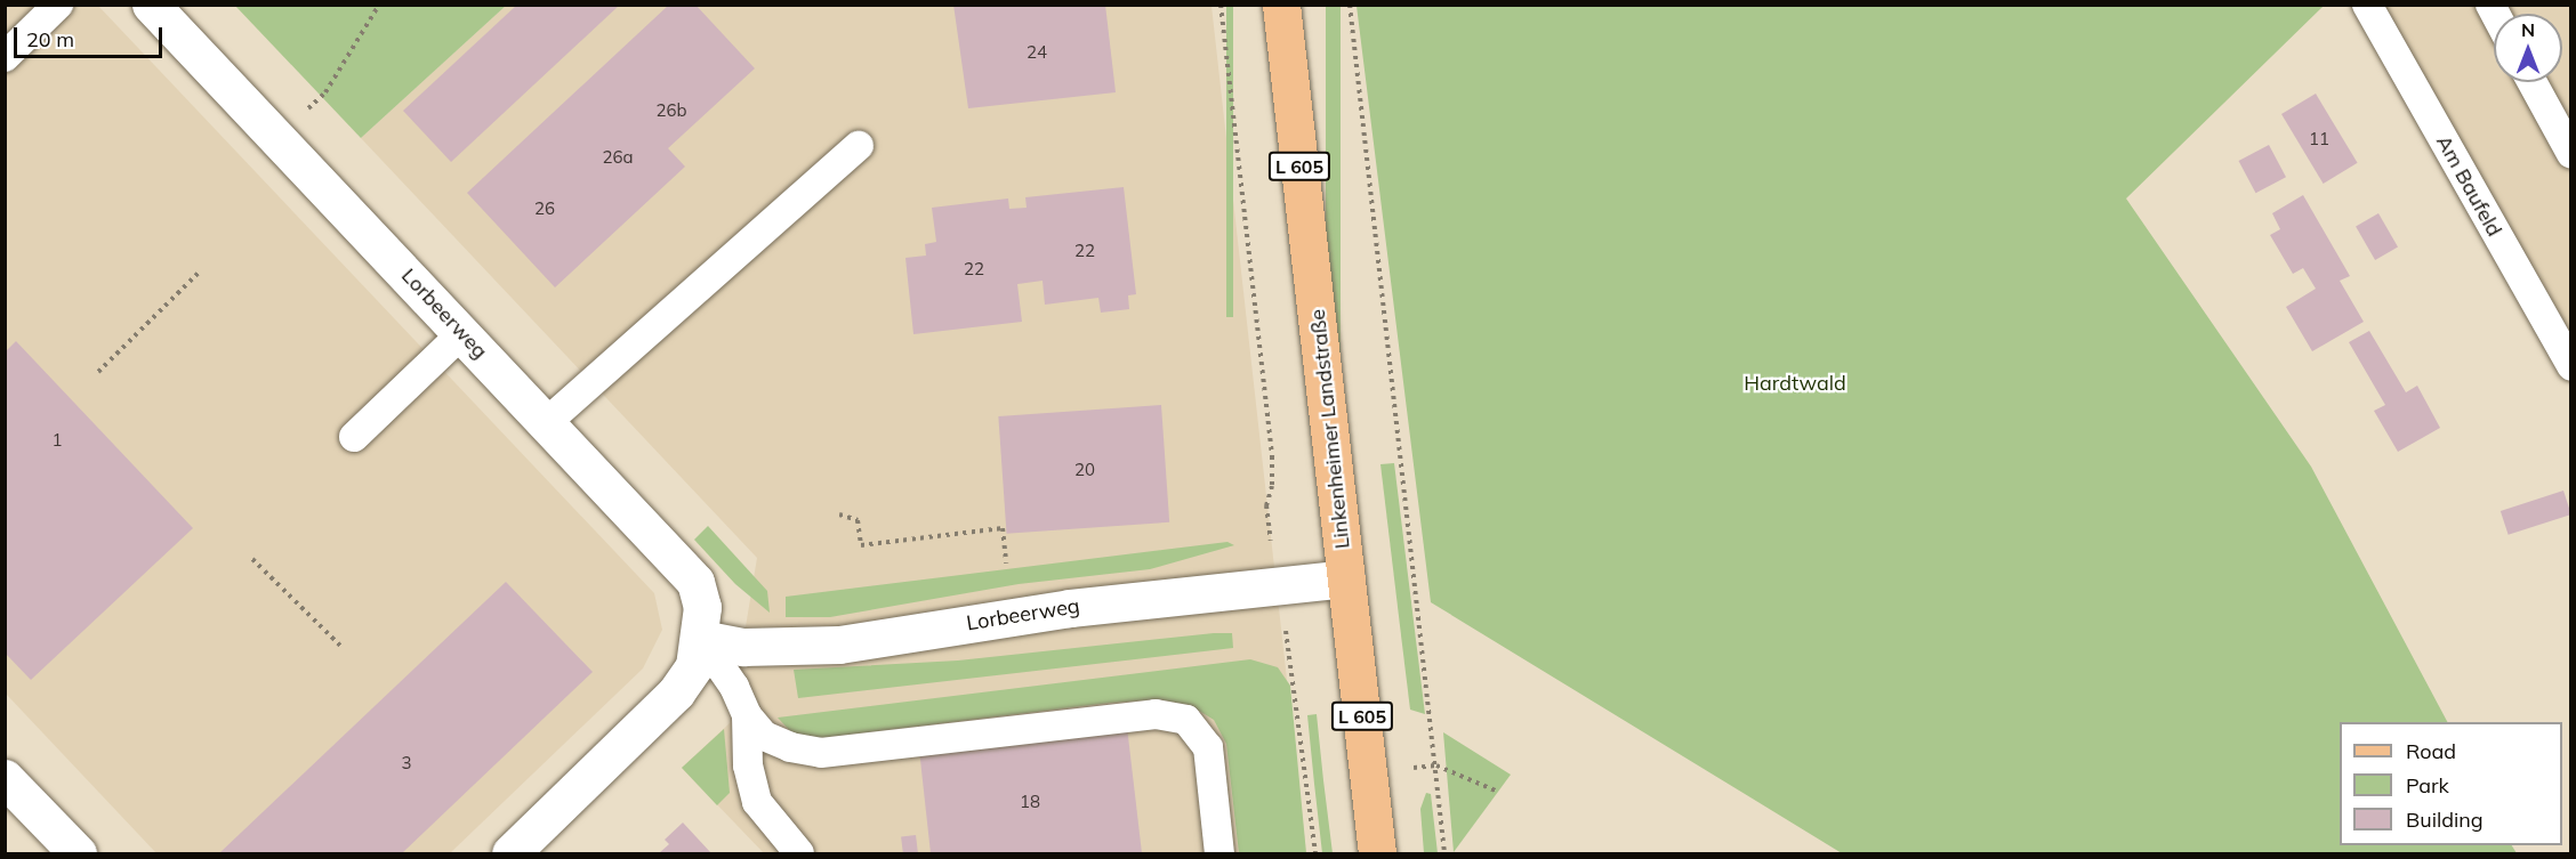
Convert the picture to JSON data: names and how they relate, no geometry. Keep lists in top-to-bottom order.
{
  "streets": {
    "main road": ["L 605", "Linkenheimer Landstraße"],
    "street": ["Lorbeerweg"],
    "lane": ["Am Baufeld"]
  },
  "crossings": [
    ["Lorbeerweg", "Linkenheimer Landstraße"]
  ],
  "parks": ["Hardtwald"],
  "house_numbers": [
    "24",
    "26b",
    "11",
    "26a",
    "26",
    "22",
    "22",
    "1",
    "20",
    "3",
    "18"
  ],
  "legend": ["Road", "Park", "Building"],
  "scale_bar": "20 m",
  "north": "top"
}
